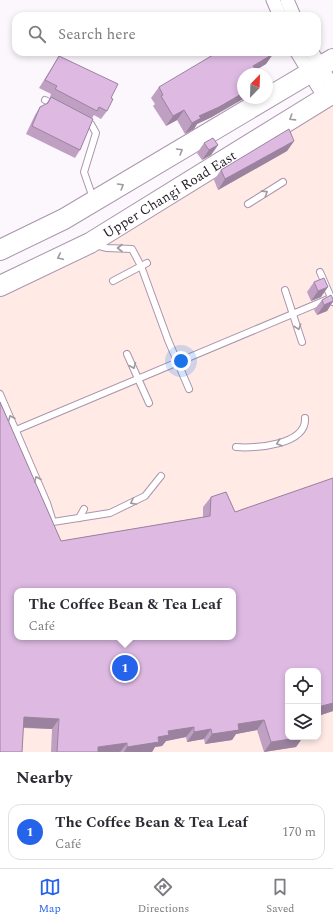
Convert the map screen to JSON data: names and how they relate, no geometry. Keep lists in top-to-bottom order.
{
  "streets": {
    "main road": ["Upper Changi Road East"]
  },
  "north": "top right",
  "page": {
    "search": "Search here",
    "popup": ["The Coffee Bean & Tea Leaf", "Café"],
    "pins": "1",
    "heading": "Nearby",
    "list": [
      {
        "mark": "1",
        "name": "The Coffee Bean & Tea Leaf",
        "note": "Café",
        "value": "170 m"
      }
    ],
    "nav": ["Map", "Directions", "Saved"]
  }
}
